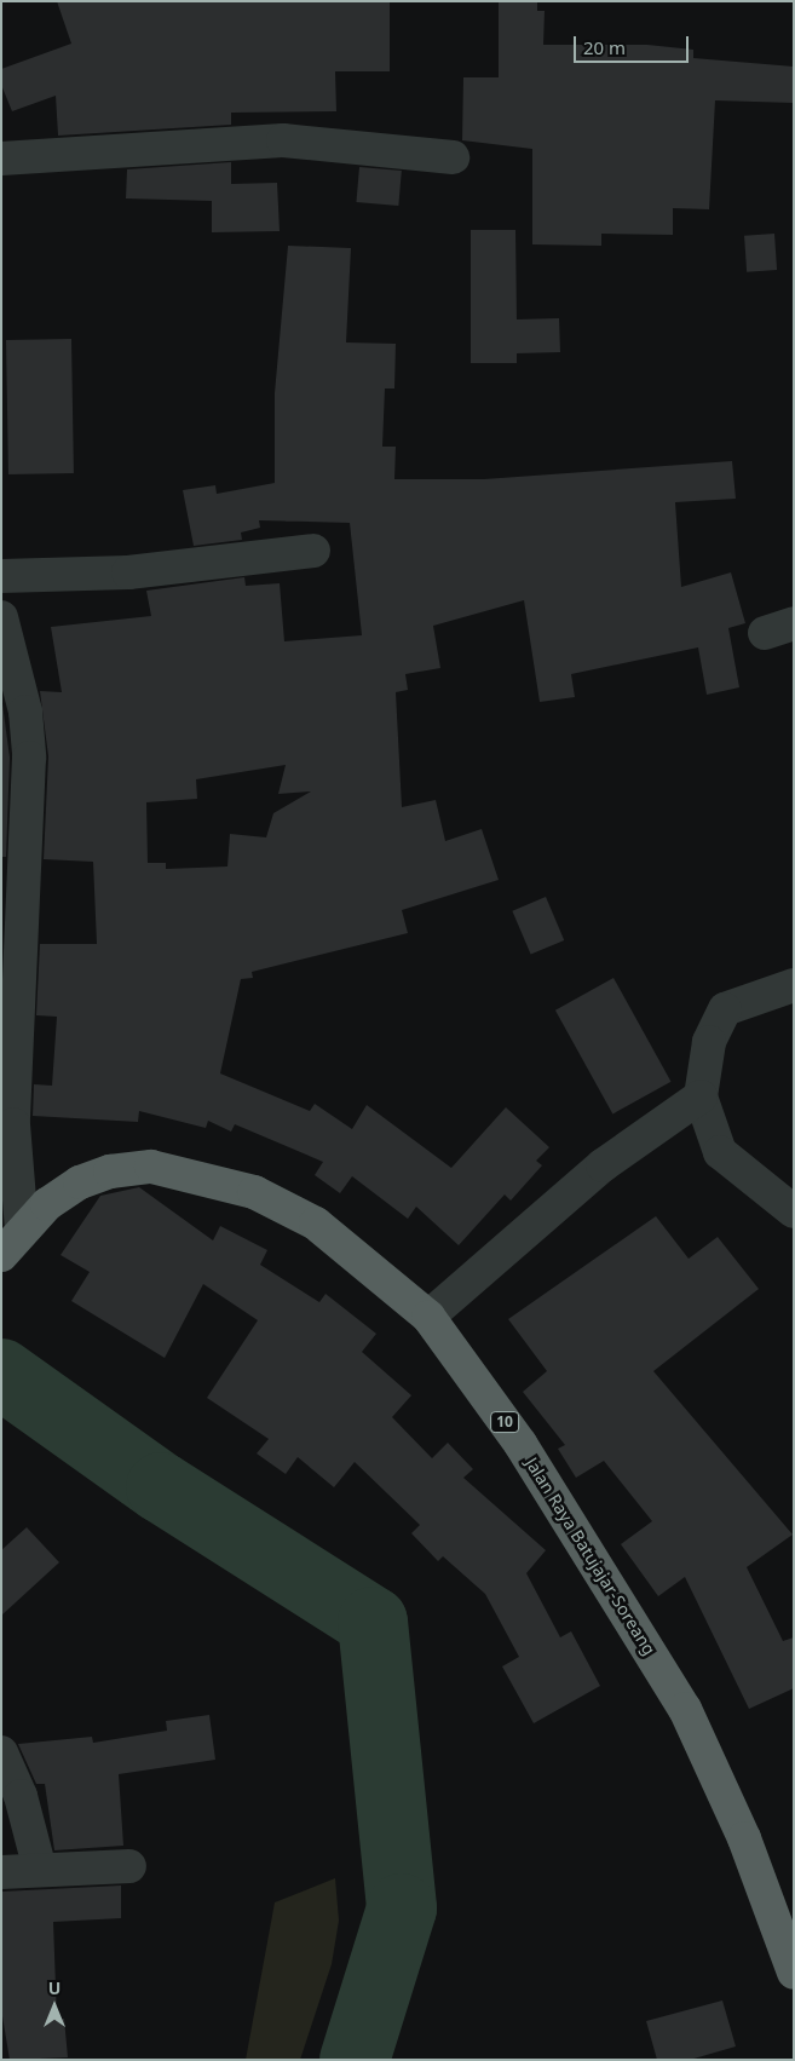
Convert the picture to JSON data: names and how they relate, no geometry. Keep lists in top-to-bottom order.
{
  "streets": {
    "highway": ["10", "Jalan Raya Batujajar-Soreang"]
  },
  "scale_bar": "20 m",
  "north": "top"
}
